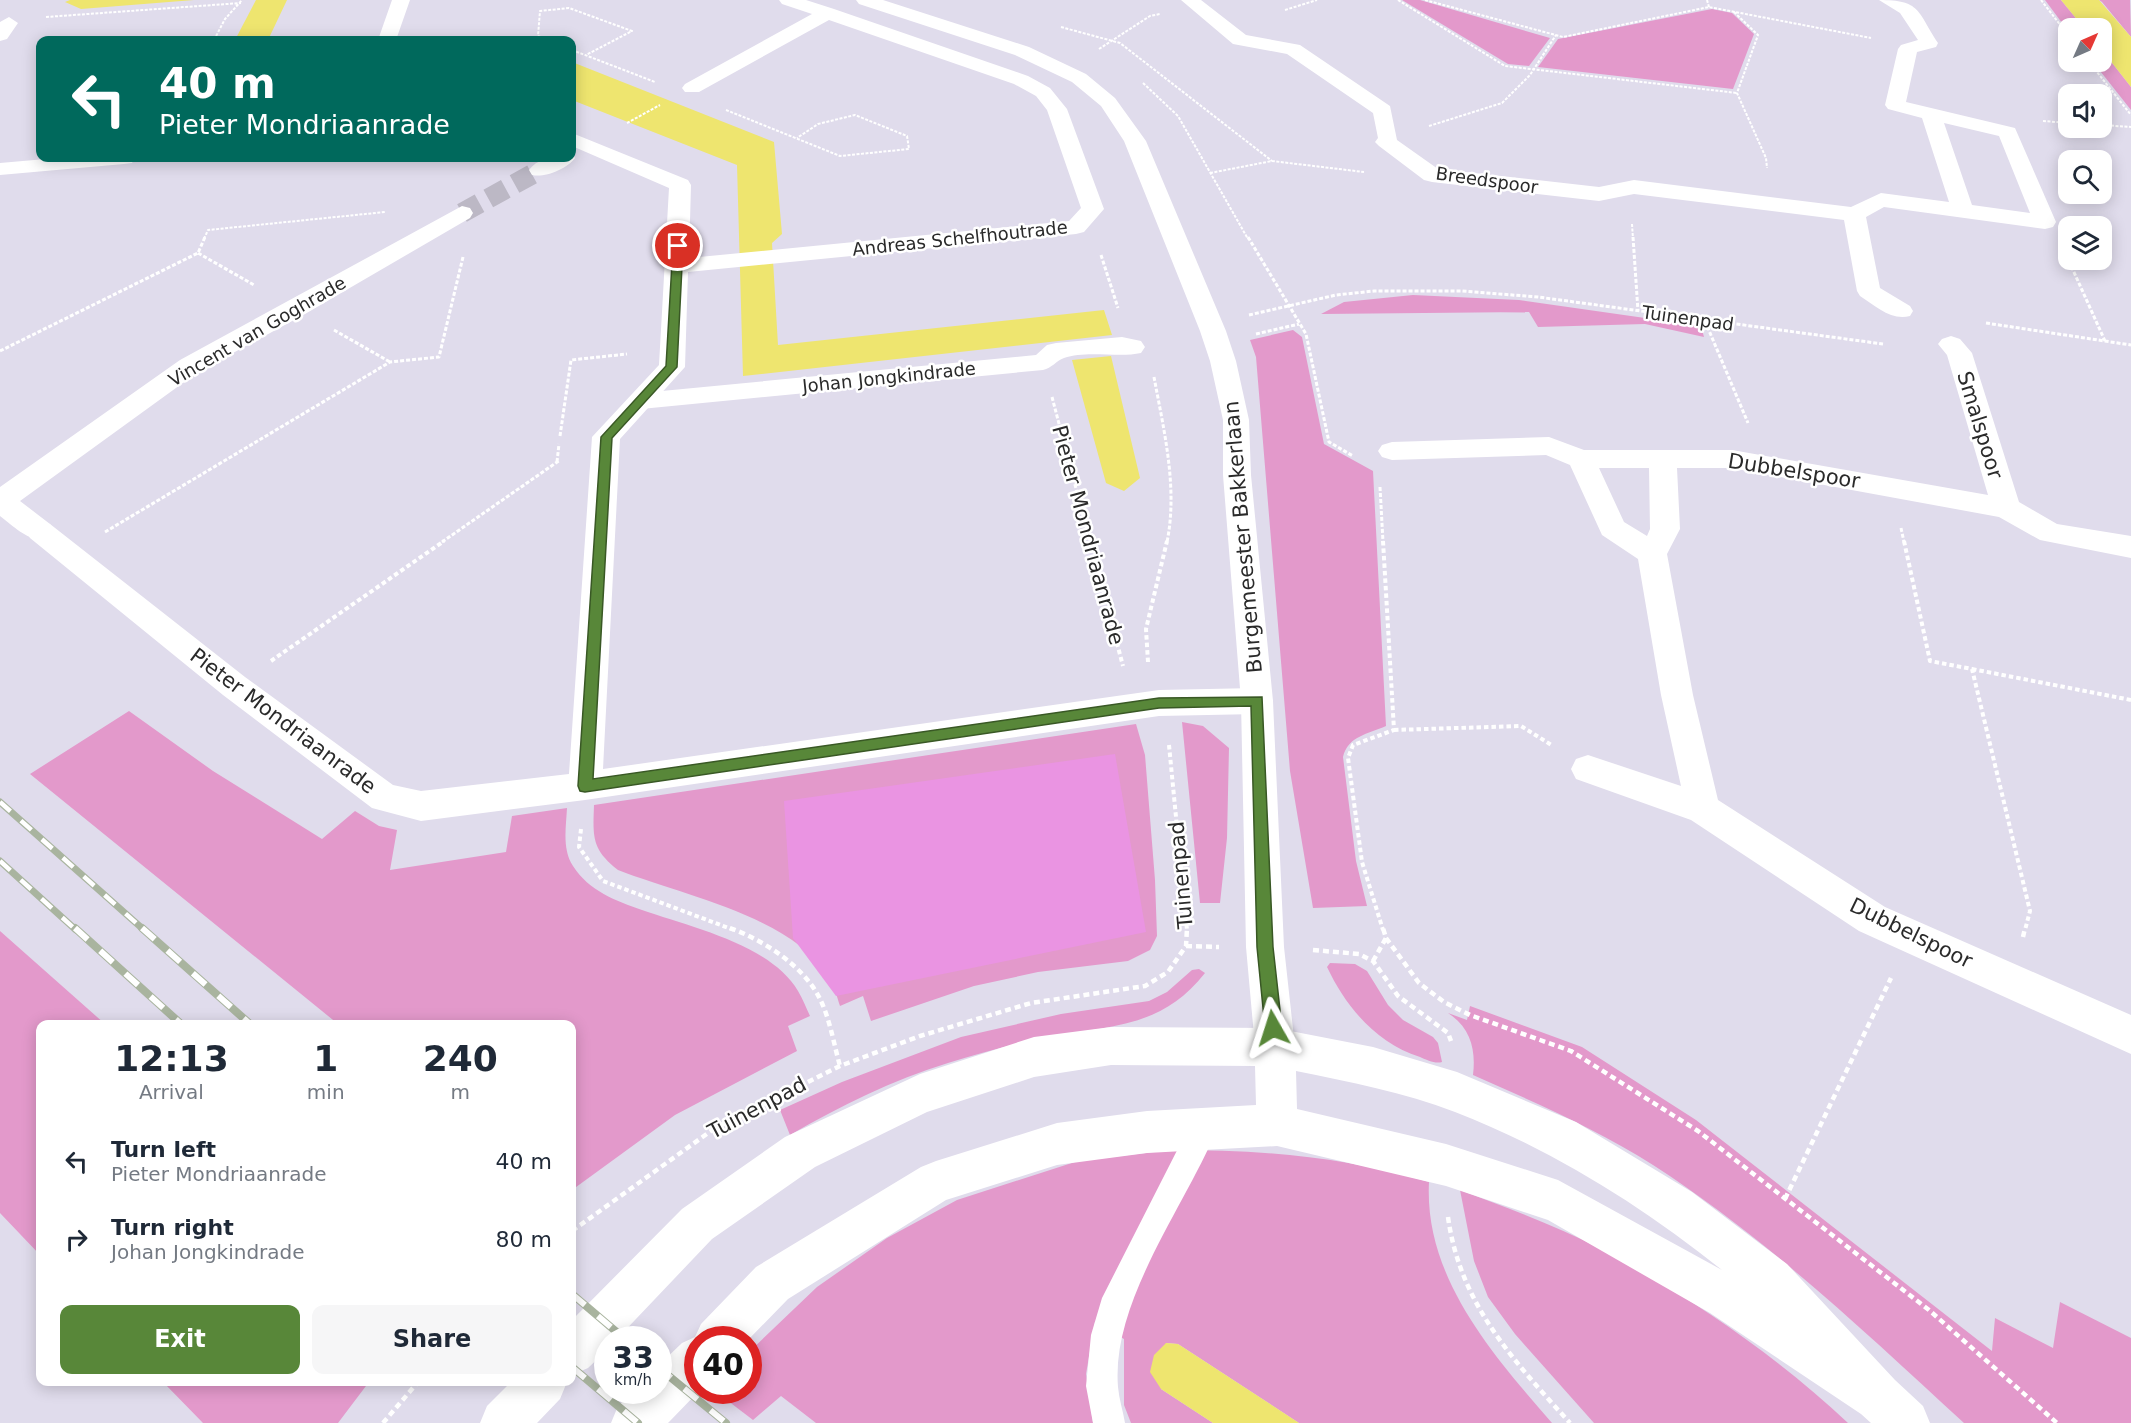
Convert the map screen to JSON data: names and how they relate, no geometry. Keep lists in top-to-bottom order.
{
  "streets": {
    "street": [
      "Breedspoor",
      "Andreas Schelfhoutrade",
      "Vincent van Goghrade",
      "Johan Jongkindrade",
      "Smalspoor",
      "Dubbelspoor",
      "Pieter Mondriaanrade",
      "Burgemeester Bakkerlaan"
    ],
    "path": ["Tuinenpad"]
  },
  "crossings": [
    ["Andreas Schelfhoutrade", "Tuinenpad"],
    ["Tuinenpad", "Johan Jongkindrade"],
    ["Tuinenpad", "Pieter Mondriaanrade"],
    ["Vincent van Goghrade", "Pieter Mondriaanrade"],
    ["Johan Jongkindrade", "Pieter Mondriaanrade"],
    ["Smalspoor", "Dubbelspoor"],
    ["Pieter Mondriaanrade", "Burgemeester Bakkerlaan"]
  ],
  "north": "top right",
  "page": {
    "turn": ["40 m", "Pieter Mondriaanrade"],
    "eta": [
      "12:13",
      "Arrival",
      "1",
      "min",
      "240",
      "m"
    ],
    "list": [
      {
        "name": "Turn left",
        "note": "Pieter Mondriaanrade",
        "value": "40 m"
      },
      {
        "name": "Turn right",
        "note": "Johan Jongkindrade",
        "value": "80 m"
      }
    ],
    "buttons": ["Exit", "Share"],
    "speed": "33 km/h",
    "limit": "40"
  }
}
